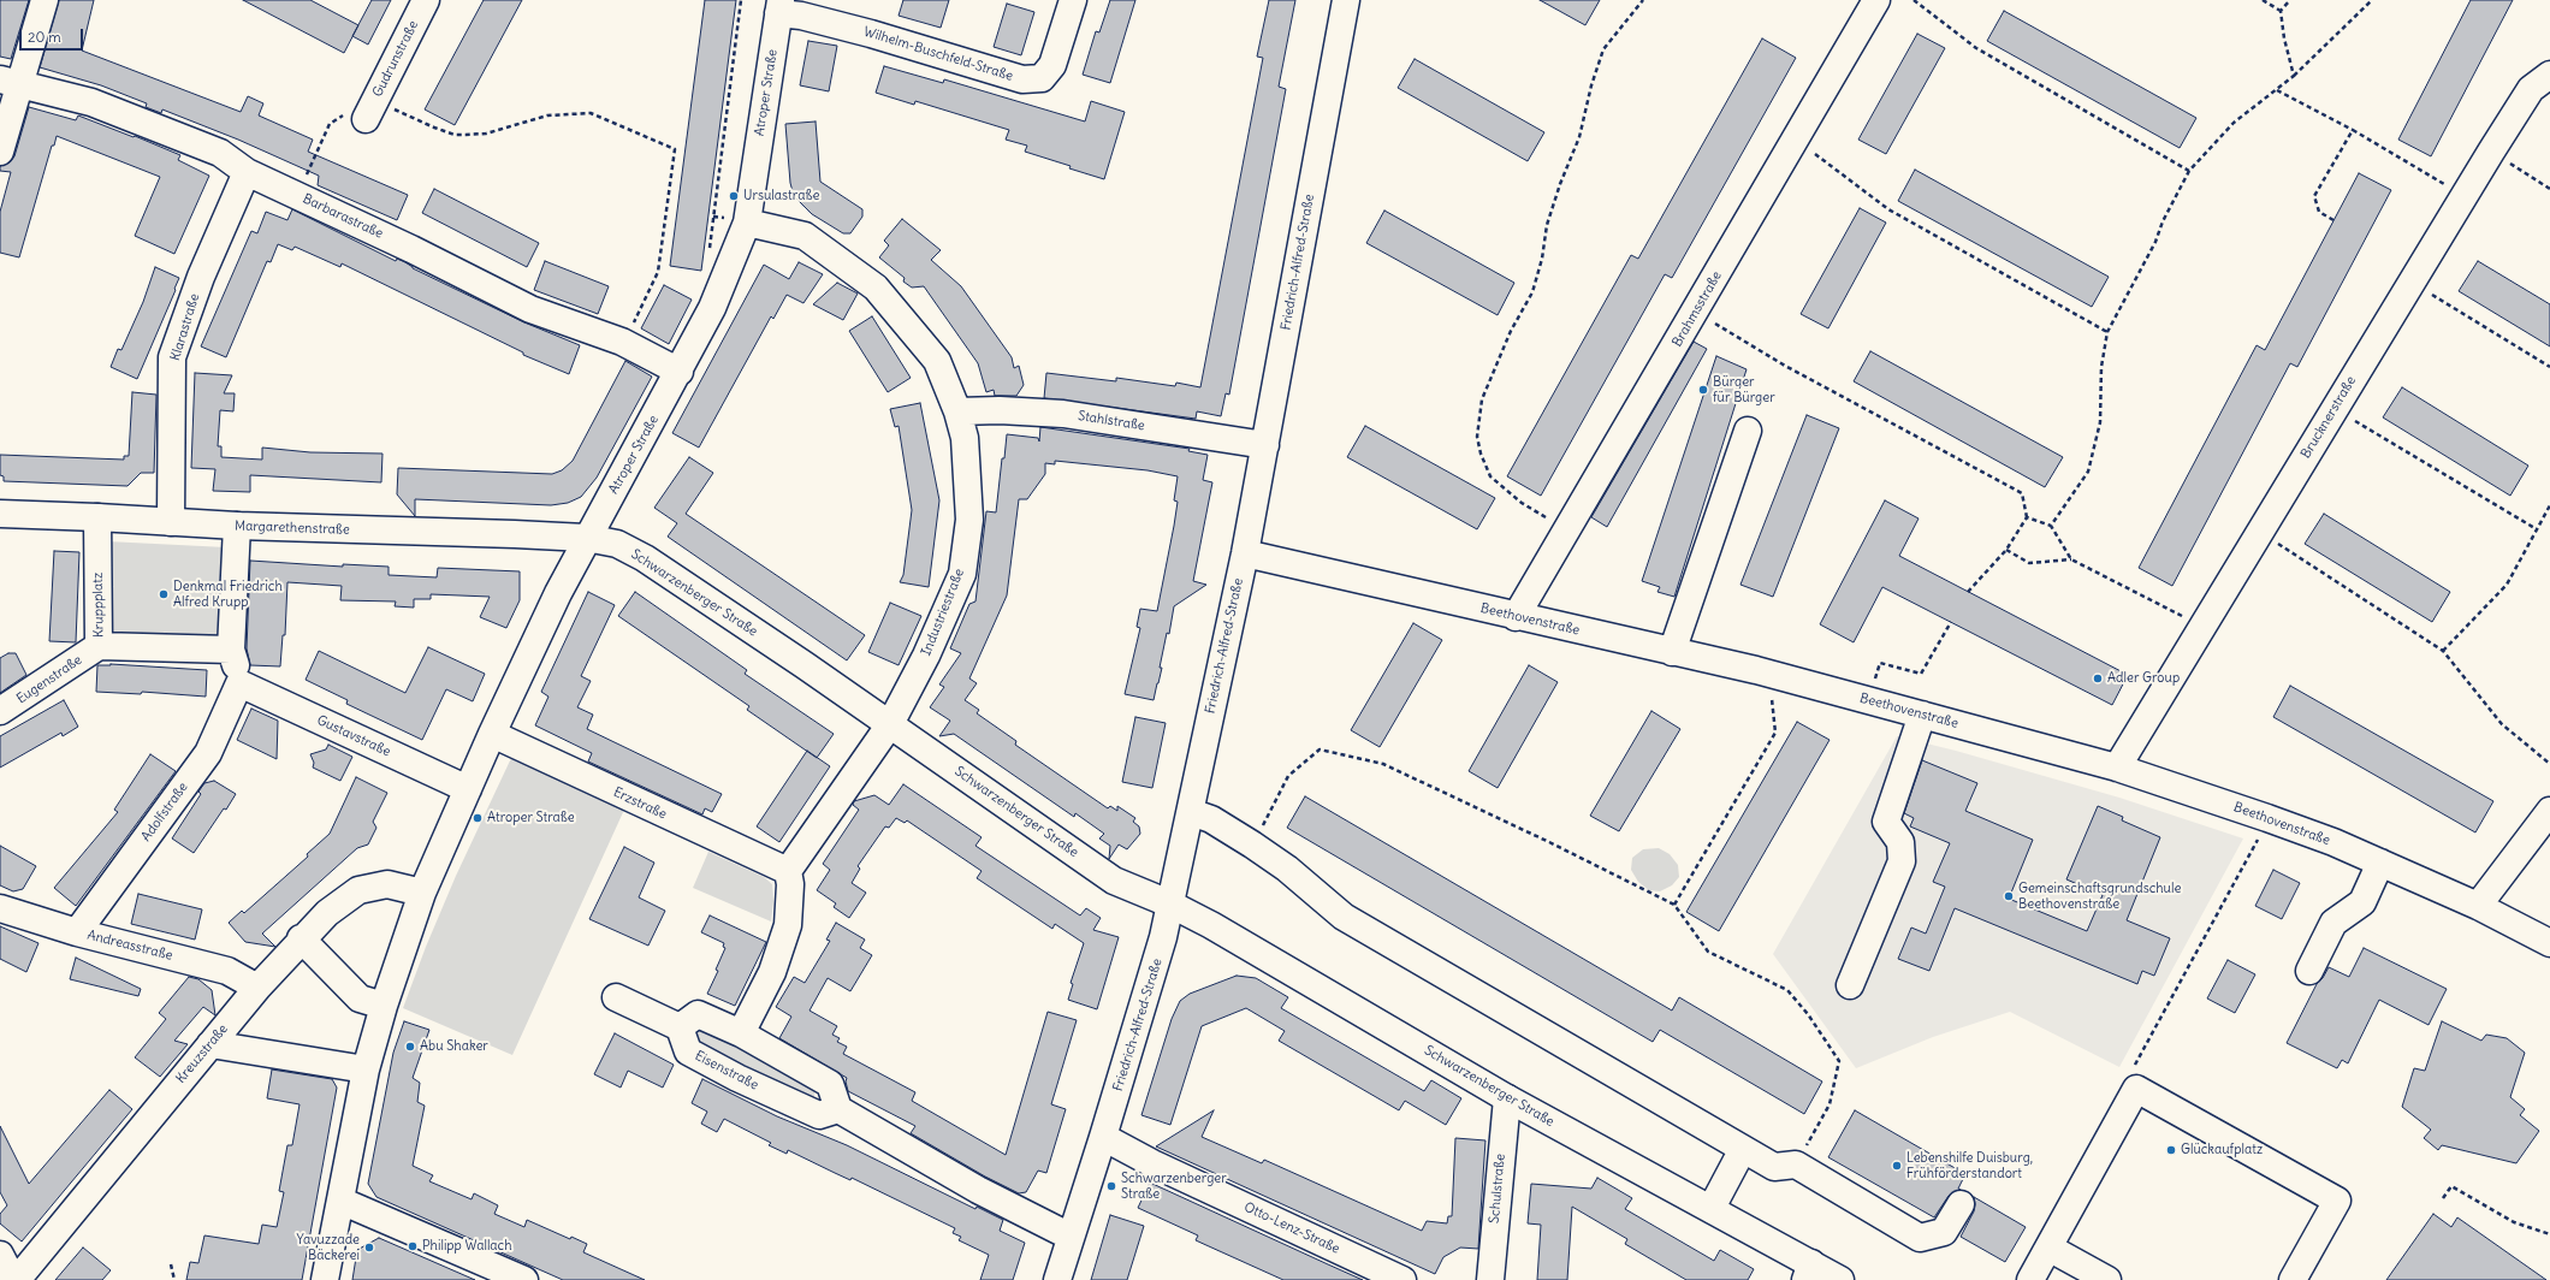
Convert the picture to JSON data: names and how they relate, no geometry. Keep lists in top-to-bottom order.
{
  "streets": {
    "street": [
      "Wilhelm-Buschfeld-Straße",
      "Gudrunstraße",
      "Atroper Straße",
      "Barbarastraße",
      "Friedrich-Alfred-Straße",
      "Brahmsstraße",
      "Klarastraße",
      "Brucknerstraße",
      "Stahlstraße",
      "Margarethenstraße",
      "Schwarzenberger Straße",
      "Kruppplatz",
      "Industriestraße",
      "Beethovenstraße",
      "Eugenstraße",
      "Gustavstraße",
      "Erzstraße",
      "Adolfstraße",
      "Andreasstraße",
      "Kreuzstraße",
      "Eisenstraße",
      "Schulstraße",
      "Otto-Lenz-Straße"
    ]
  },
  "crossings": [
    ["Wilhelm-Buschfeld-Straße", "Atroper Straße"],
    ["Atroper Straße", "Barbarastraße"],
    ["Atroper Straße", "Margarethenstraße"],
    ["Atroper Straße", "Schwarzenberger Straße"],
    ["Atroper Straße", "Industriestraße"],
    ["Atroper Straße", "Gustavstraße"],
    ["Atroper Straße", "Erzstraße"],
    ["Atroper Straße", "Kreuzstraße"],
    ["Barbarastraße", "Klarastraße"],
    ["Friedrich-Alfred-Straße", "Stahlstraße"],
    ["Friedrich-Alfred-Straße", "Schwarzenberger Straße"],
    ["Friedrich-Alfred-Straße", "Beethovenstraße"],
    ["Friedrich-Alfred-Straße", "Otto-Lenz-Straße"],
    ["Brahmsstraße", "Beethovenstraße"],
    ["Klarastraße", "Margarethenstraße"],
    ["Brucknerstraße", "Beethovenstraße"],
    ["Stahlstraße", "Industriestraße"],
    ["Margarethenstraße", "Schwarzenberger Straße"],
    ["Margarethenstraße", "Kruppplatz"],
    ["Schwarzenberger Straße", "Industriestraße"],
    ["Schwarzenberger Straße", "Schulstraße"],
    ["Kruppplatz", "Eugenstraße"],
    ["Industriestraße", "Erzstraße"],
    ["Gustavstraße", "Adolfstraße"],
    ["Adolfstraße", "Andreasstraße"],
    ["Andreasstraße", "Kreuzstraße"]
  ],
  "places": [
    "Ursulastraße",
    "Bürger für Bürger",
    "Denkmal Friedrich Alfred Krupp",
    "Adler Group",
    "Atroper Straße",
    "Gemeinschaftsgrundschule Beethovenstraße",
    "Abu Shaker",
    "Glückaufplatz",
    "Lebenshilfe Duisburg, Frühförderstandort",
    "Schwarzenberger Straße",
    "Philipp Wallach",
    "Yavuzzade Bäckerei"
  ],
  "scale_bar": "20 m"
}
